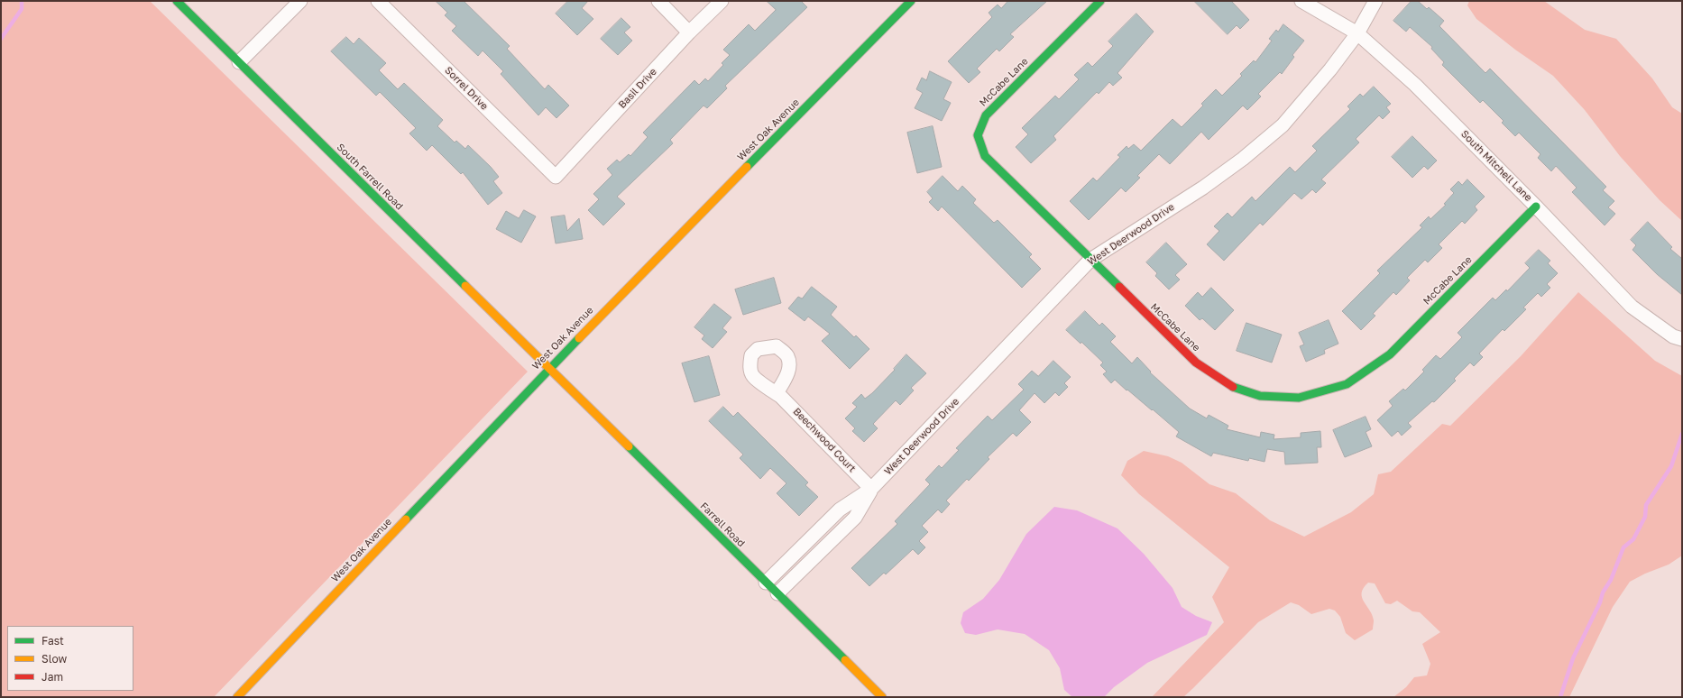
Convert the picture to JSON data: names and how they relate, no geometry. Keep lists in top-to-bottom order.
{
  "streets": {
    "street": [
      "McCabe Lane",
      "Sorrel Drive",
      "Basil Drive",
      "West Oak Avenue",
      "South Mitchell Lane",
      "South Farrell Road",
      "West Deerwood Drive",
      "Beechwood Court",
      "Farrell Road"
    ]
  },
  "crossings": [
    ["McCabe Lane", "South Mitchell Lane"],
    ["McCabe Lane", "West Deerwood Drive"],
    ["Sorrel Drive", "Basil Drive"],
    ["West Oak Avenue", "South Farrell Road"],
    ["West Oak Avenue", "Farrell Road"],
    ["South Mitchell Lane", "West Deerwood Drive"],
    ["South Farrell Road", "Farrell Road"],
    ["West Deerwood Drive", "Beechwood Court"],
    ["West Deerwood Drive", "Farrell Road"]
  ],
  "legend": ["Fast", "Slow", "Jam"]
}
